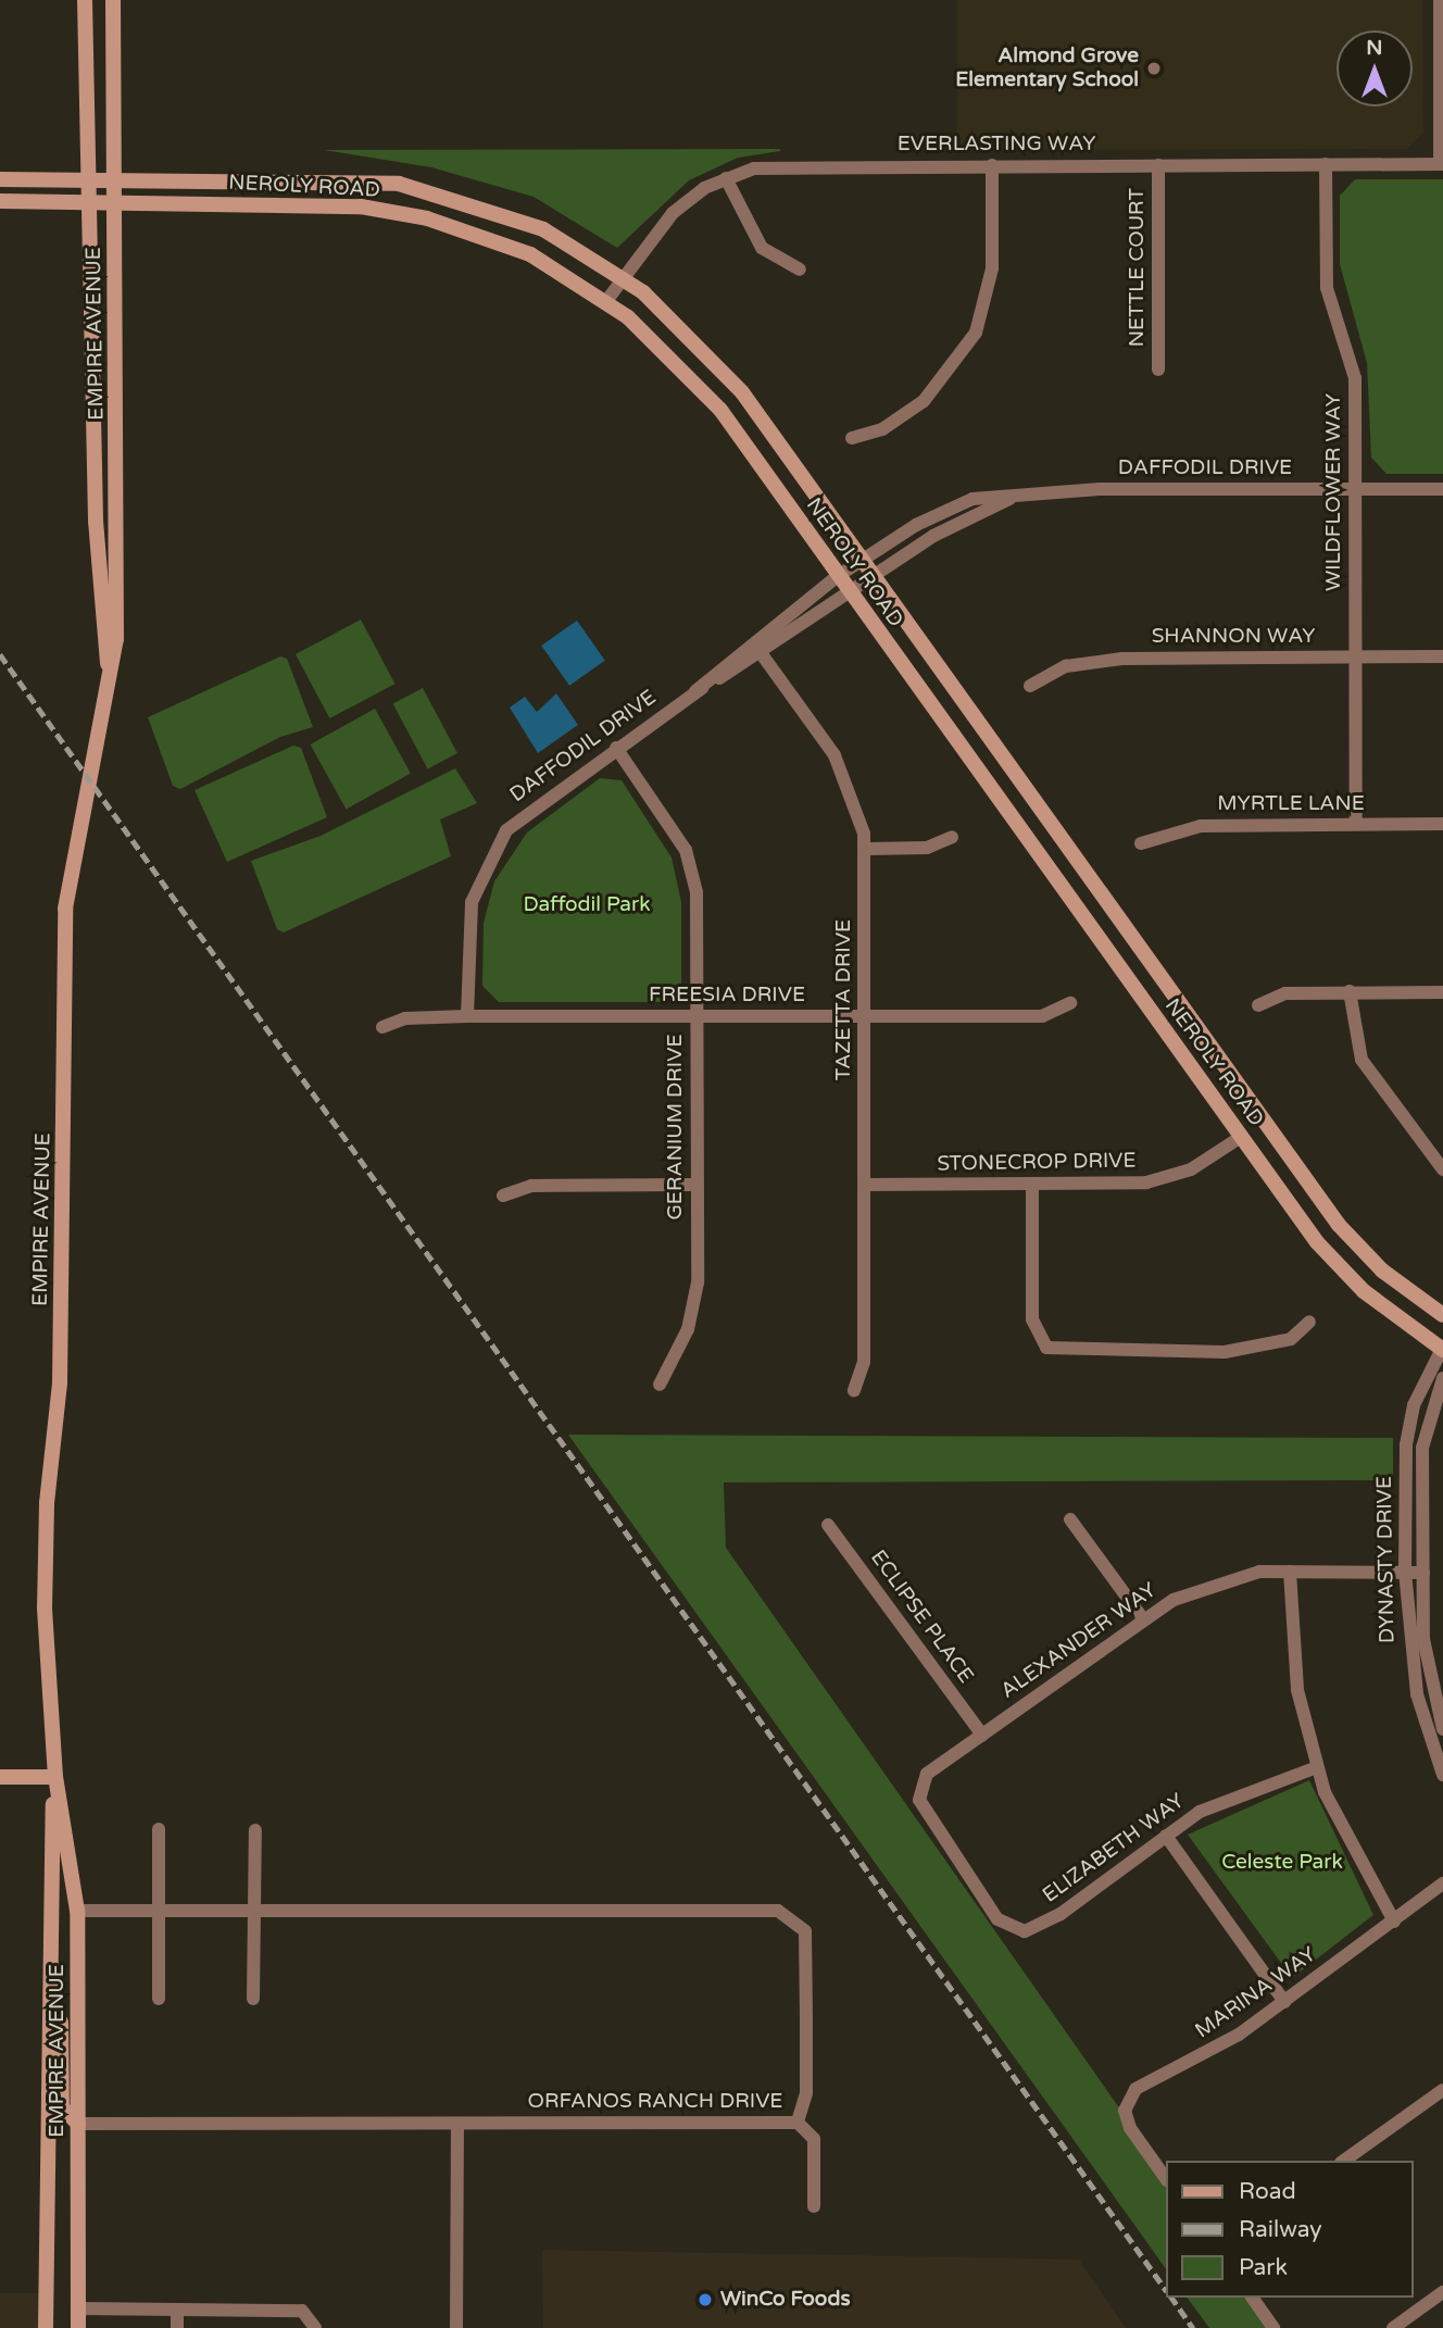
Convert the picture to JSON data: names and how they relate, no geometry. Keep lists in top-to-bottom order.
{
  "streets": {
    "street": [
      "EVERLASTING WAY",
      "NEROLY ROAD",
      "NETTLE COURT",
      "EMPIRE AVENUE",
      "DAFFODIL DRIVE",
      "WILDFLOWER WAY",
      "SHANNON WAY",
      "MYRTLE LANE",
      "FREESIA DRIVE",
      "TAZETTA DRIVE",
      "GERANIUM DRIVE",
      "STONECROP DRIVE",
      "DYNASTY DRIVE",
      "ECLIPSE PLACE",
      "ALEXANDER WAY",
      "ELIZABETH WAY",
      "MARINA WAY",
      "ORFANOS RANCH DRIVE"
    ]
  },
  "crossings": [
    ["EVERLASTING WAY", "NEROLY ROAD"],
    ["EVERLASTING WAY", "NETTLE COURT"],
    ["EVERLASTING WAY", "WILDFLOWER WAY"],
    ["NEROLY ROAD", "EMPIRE AVENUE"],
    ["NEROLY ROAD", "DAFFODIL DRIVE"],
    ["NEROLY ROAD", "STONECROP DRIVE"],
    ["NEROLY ROAD", "DYNASTY DRIVE"],
    ["EMPIRE AVENUE", "ORFANOS RANCH DRIVE"],
    ["DAFFODIL DRIVE", "WILDFLOWER WAY"],
    ["DAFFODIL DRIVE", "FREESIA DRIVE"],
    ["DAFFODIL DRIVE", "TAZETTA DRIVE"],
    ["DAFFODIL DRIVE", "GERANIUM DRIVE"],
    ["WILDFLOWER WAY", "SHANNON WAY"],
    ["WILDFLOWER WAY", "MYRTLE LANE"],
    ["FREESIA DRIVE", "TAZETTA DRIVE"],
    ["FREESIA DRIVE", "GERANIUM DRIVE"],
    ["TAZETTA DRIVE", "STONECROP DRIVE"],
    ["DYNASTY DRIVE", "ALEXANDER WAY"],
    ["ECLIPSE PLACE", "ALEXANDER WAY"],
    ["ALEXANDER WAY", "ELIZABETH WAY"]
  ],
  "parks": ["Daffodil Park", "Celeste Park"],
  "places": ["Almond Grove Elementary School", "WinCo Foods"],
  "legend": ["Road", "Railway", "Park"],
  "north": "top"
}
